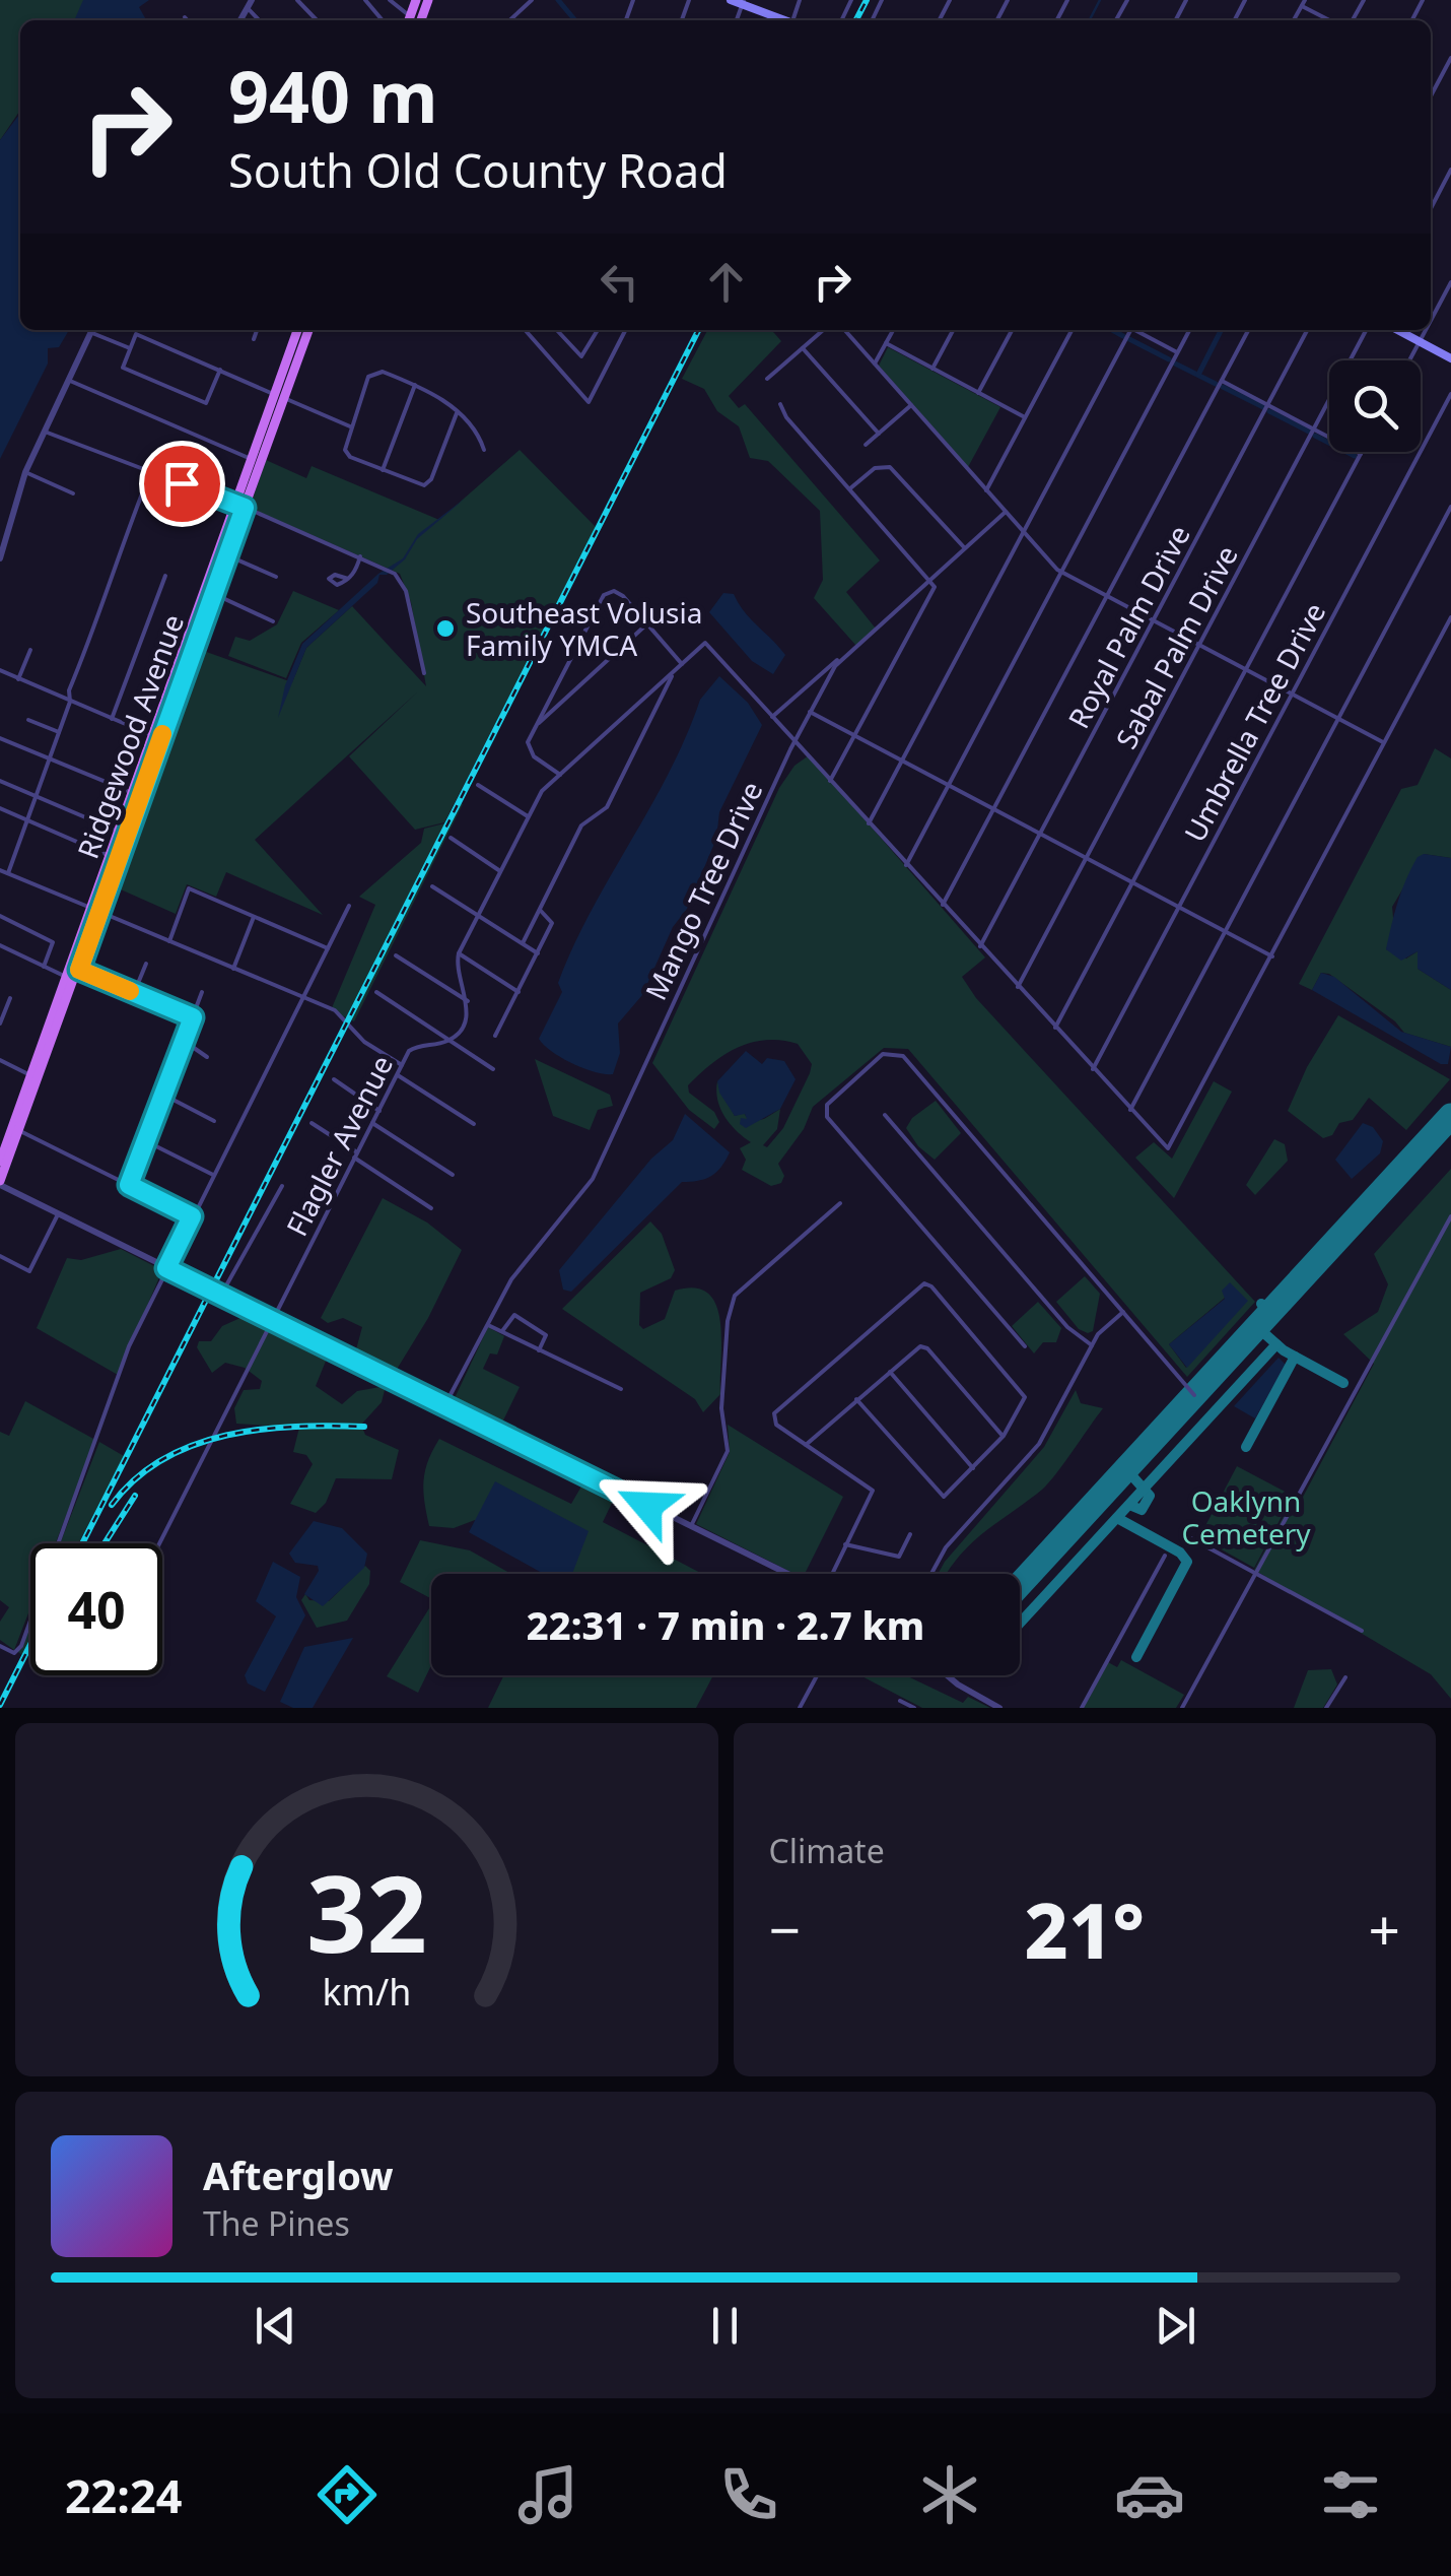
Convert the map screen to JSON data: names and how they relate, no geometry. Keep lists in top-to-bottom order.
{
  "streets": {
    "main road": ["Ridgewood Avenue"],
    "street": [
      "Royal Palm Drive",
      "Sabal Palm Drive",
      "Umbrella Tree Drive",
      "Mango Tree Drive",
      "Flagler Avenue"
    ]
  },
  "parks": ["Oaklynn Cemetery"],
  "places": ["Southeast Volusia Family YMCA"],
  "page": {
    "turn": ["940 m", "South Old County Road"],
    "limit": "40",
    "trip": "22:31 · 7 min · 2.7 km",
    "tile": "Climate",
    "heat": ["−", "21°", "+"],
    "song": ["Afterglow", "The Pines"],
    "tabs": "22:24",
    "gauge": ["32", "km/h"]
  }
}
